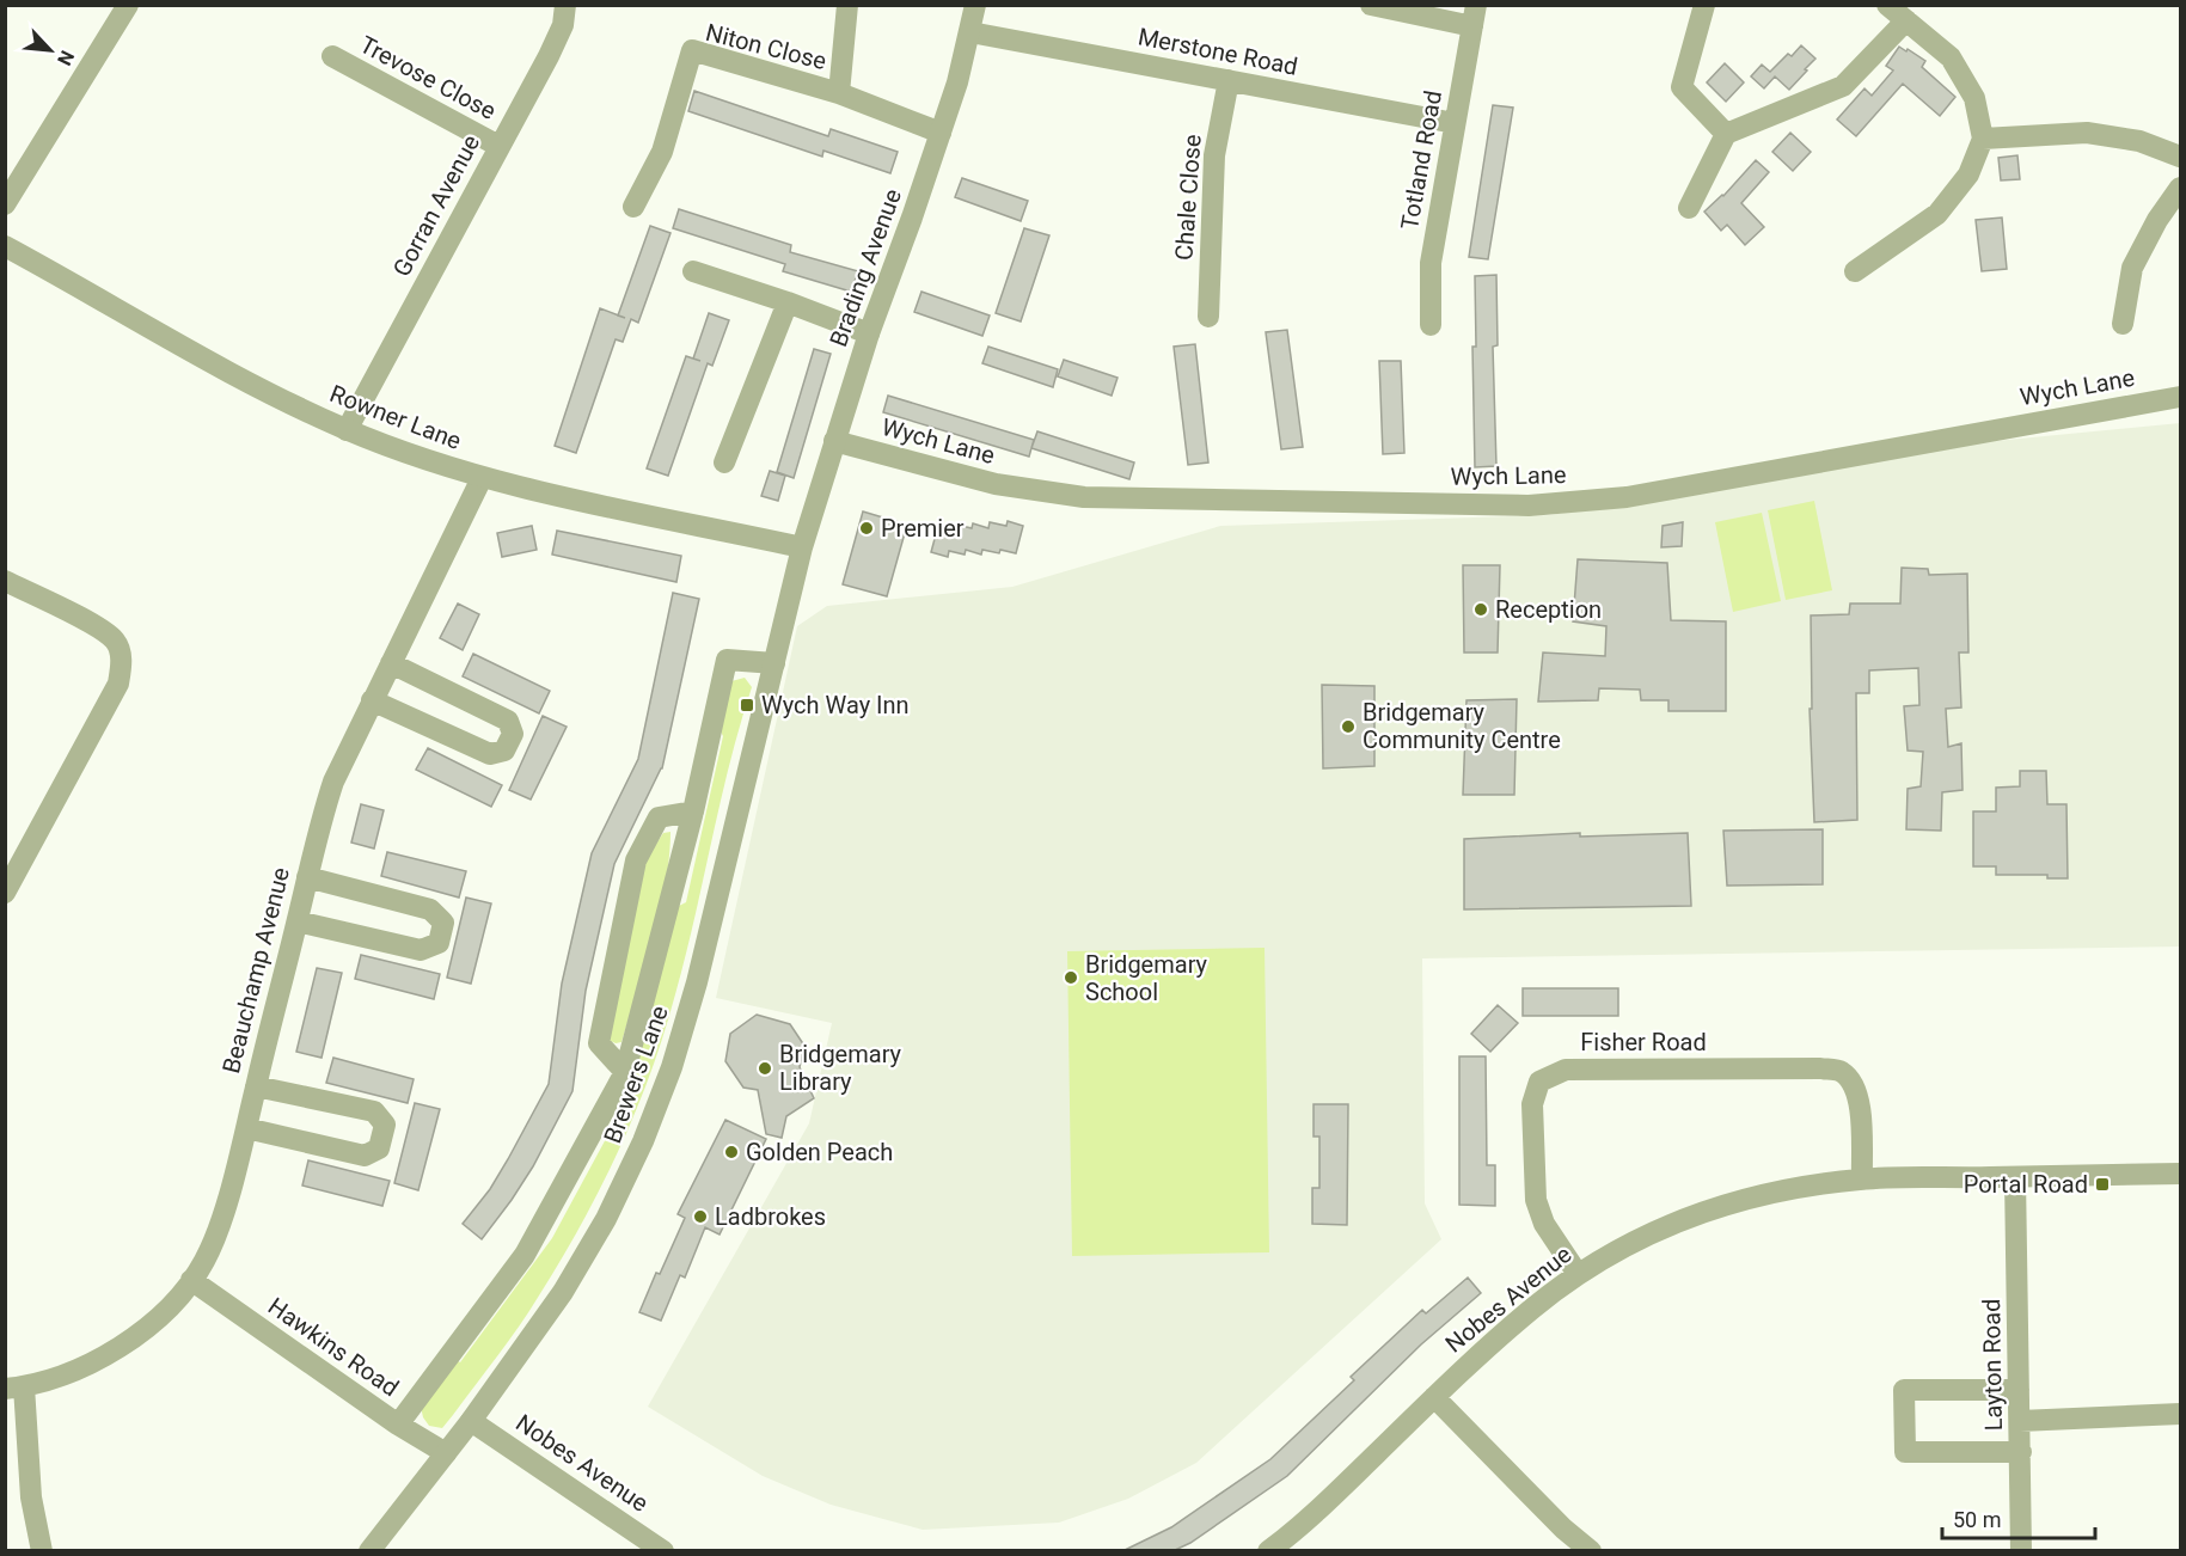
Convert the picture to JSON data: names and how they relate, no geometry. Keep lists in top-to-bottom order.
{
  "streets": {
    "street": [
      "Niton Close",
      "Merstone Road",
      "Trevose Close",
      "Totland Road",
      "Chale Close",
      "Gorran Avenue",
      "Brading Avenue",
      "Wych Lane",
      "Rowner Lane",
      "Beauchamp Avenue",
      "Fisher Road",
      "Brewers Lane",
      "Nobes Avenue",
      "Hawkins Road",
      "Layton Road"
    ]
  },
  "crossings": [
    ["Niton Close", "Brading Avenue"],
    ["Merstone Road", "Totland Road"],
    ["Merstone Road", "Chale Close"],
    ["Merstone Road", "Brading Avenue"],
    ["Trevose Close", "Gorran Avenue"],
    ["Gorran Avenue", "Rowner Lane"],
    ["Brading Avenue", "Wych Lane"],
    ["Brading Avenue", "Rowner Lane"],
    ["Brading Avenue", "Brewers Lane"],
    ["Rowner Lane", "Beauchamp Avenue"],
    ["Rowner Lane", "Brewers Lane"],
    ["Beauchamp Avenue", "Hawkins Road"],
    ["Fisher Road", "Nobes Avenue"],
    ["Brewers Lane", "Nobes Avenue"],
    ["Brewers Lane", "Hawkins Road"],
    ["Nobes Avenue", "Layton Road"]
  ],
  "places": {
    "other": [
      "Premier",
      "Reception",
      "Bridgemary Community Centre",
      "Bridgemary School",
      "Bridgemary Library",
      "Golden Peach",
      "Ladbrokes"
    ],
    "transit": ["Wych Way Inn", "Portal Road"]
  },
  "scale_bar": "50 m",
  "north": "bottom right"
}
